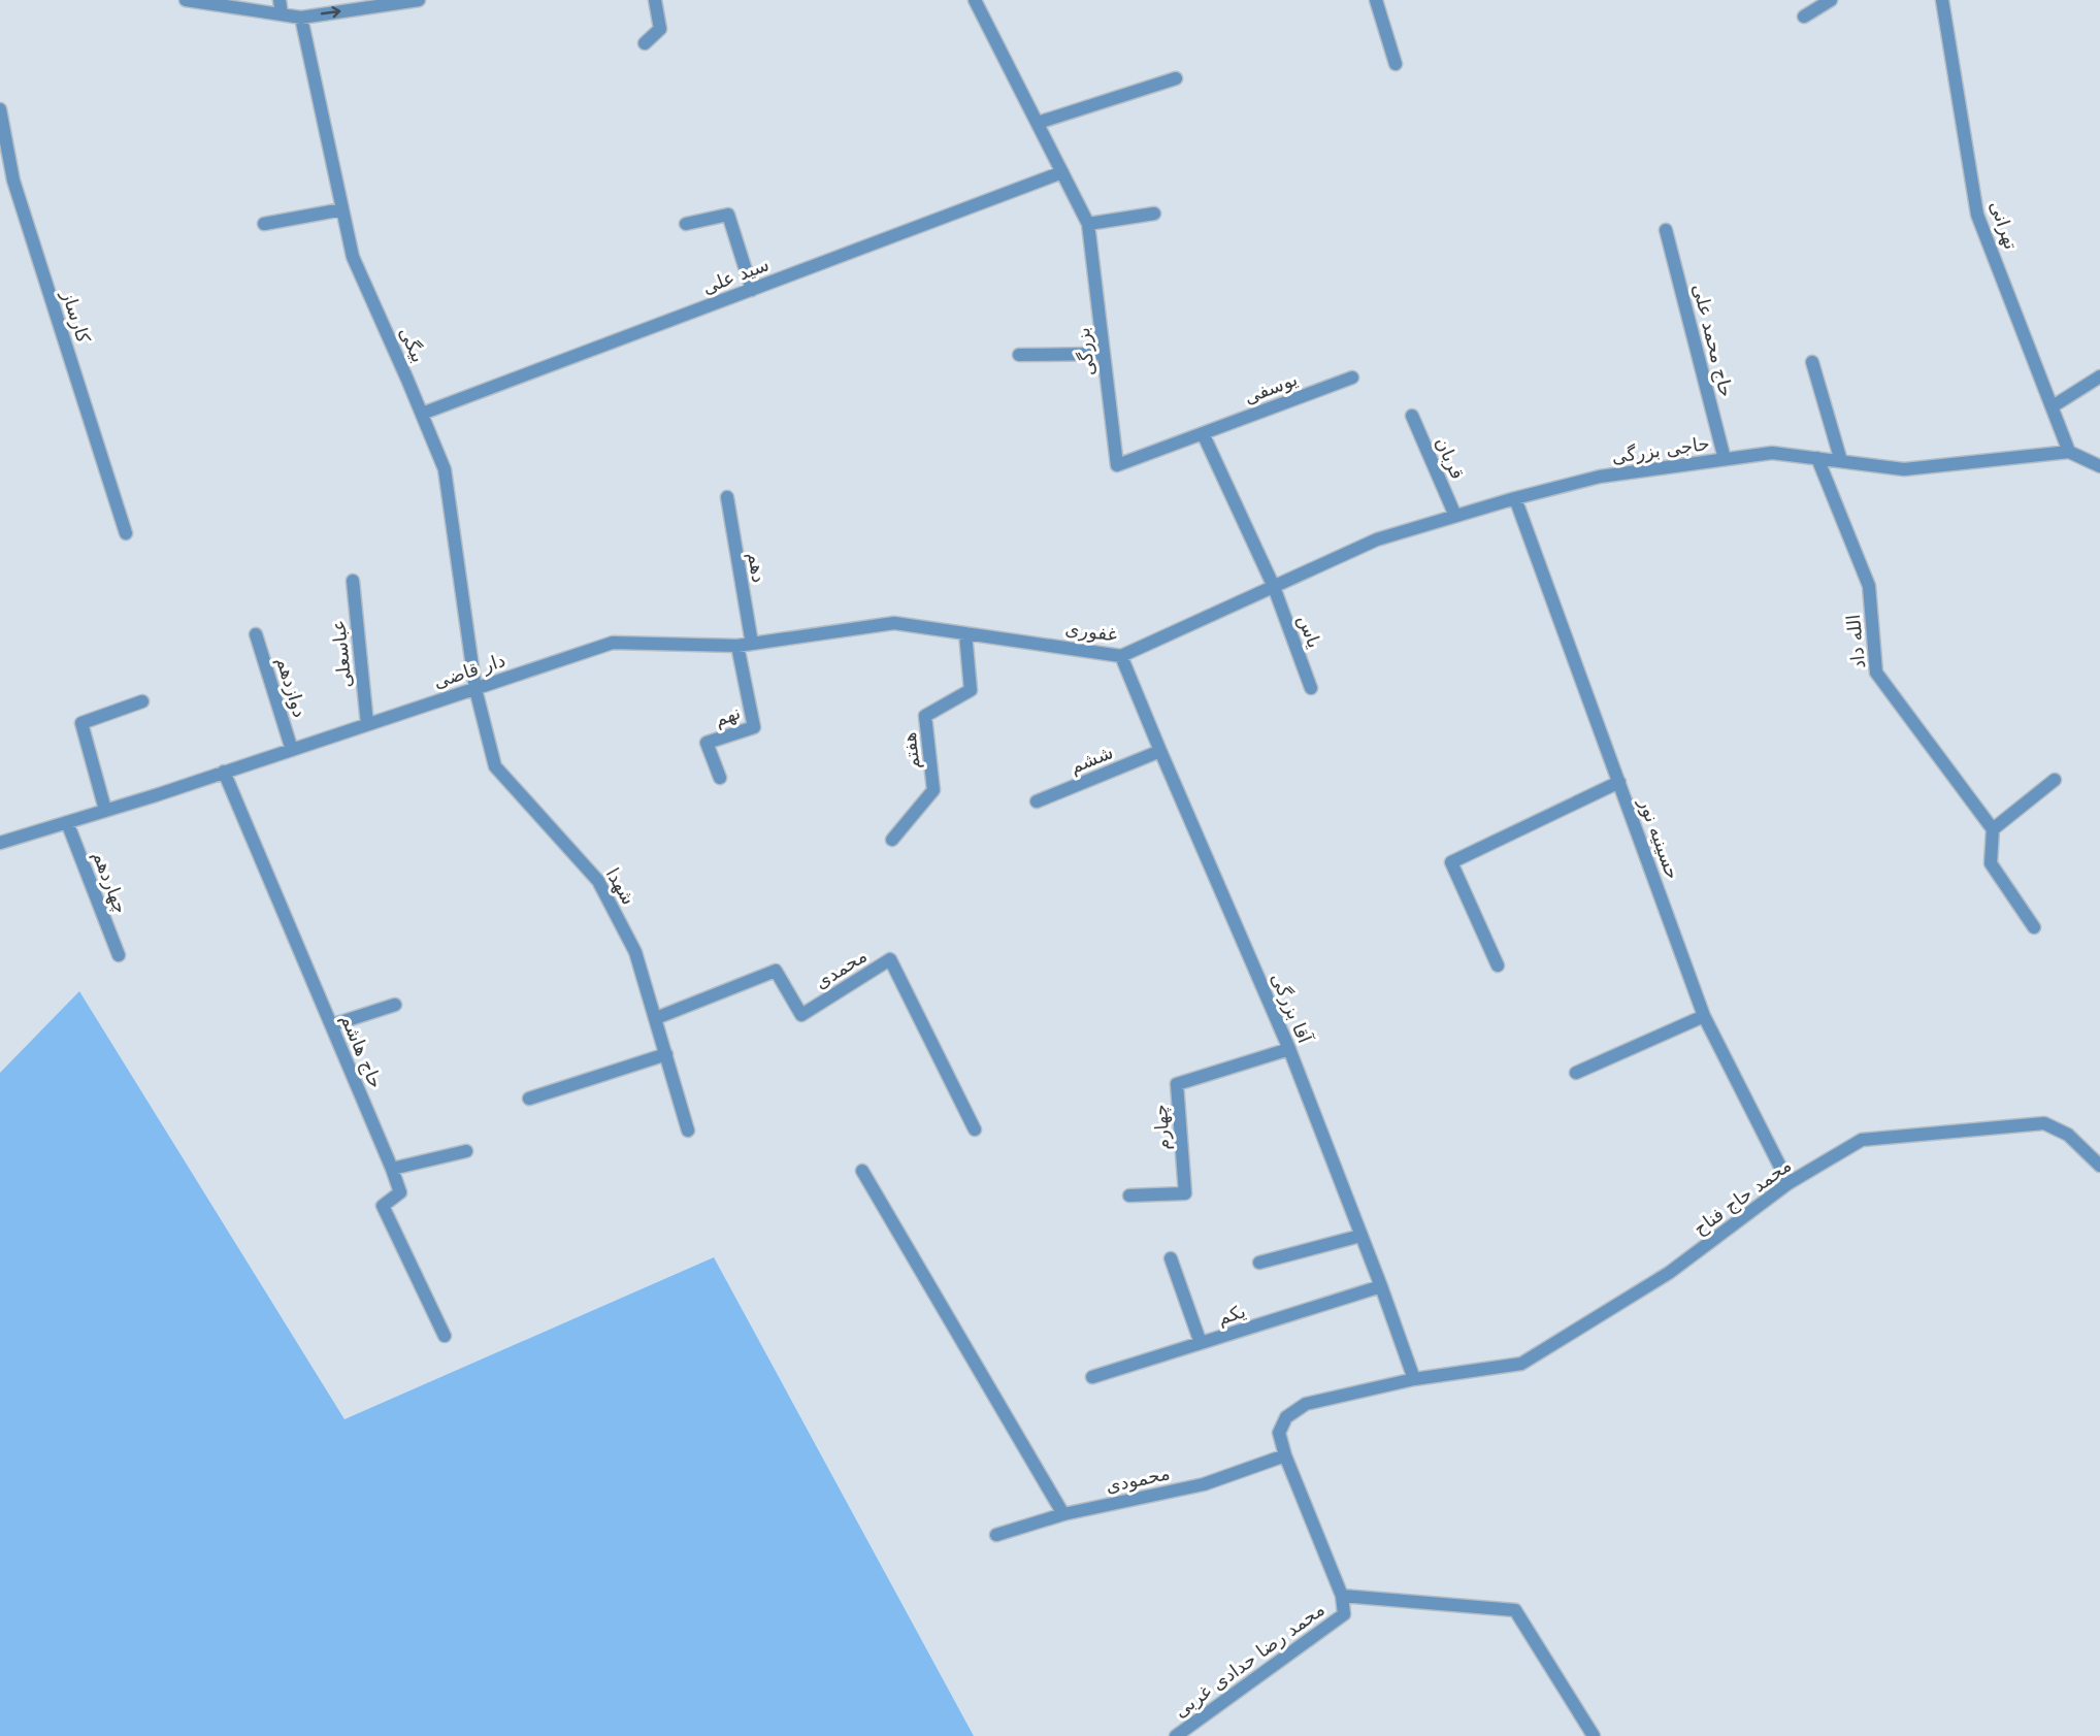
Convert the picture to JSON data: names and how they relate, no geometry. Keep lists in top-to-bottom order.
{
  "streets": {
    "street": [
      "تهرانی",
      "سید علی",
      "کارساز",
      "حاج محمد علی",
      "بیگی",
      "بزرگی",
      "یوسفی",
      "حاجی بزرگی",
      "قربان",
      "دهم",
      "غفوری",
      "یاس",
      "الله داد",
      "عباسعلی",
      "دار قاضی",
      "دوازدهم",
      "نهم",
      "هفتم",
      "ششم",
      "حسینیه نور",
      "چهاردهم",
      "شهدا",
      "محمدی",
      "آقا بزرگی",
      "حاج هاشم",
      "چهارم",
      "محمد حاج فناح",
      "یکم",
      "محمودی",
      "محمد رضا حدادی غربی"
    ]
  },
  "crossings": [
    ["تهرانی", "حاجی بزرگی"],
    ["سید علی", "بیگی"],
    ["سید علی", "بزرگی"],
    ["حاج محمد علی", "حاجی بزرگی"],
    ["بیگی", "دار قاضی"],
    ["بیگی", "شهدا"],
    ["بزرگی", "یوسفی"],
    ["حاجی بزرگی", "قربان"],
    ["حاجی بزرگی", "غفوری"],
    ["حاجی بزرگی", "یاس"],
    ["حاجی بزرگی", "الله داد"],
    ["حاجی بزرگی", "حسینیه نور"],
    ["دهم", "دار قاضی"],
    ["غفوری", "یاس"],
    ["غفوری", "دار قاضی"],
    ["غفوری", "هفتم"],
    ["غفوری", "آقا بزرگی"],
    ["عباسعلی", "دار قاضی"],
    ["دار قاضی", "دوازدهم"],
    ["دار قاضی", "نهم"],
    ["دار قاضی", "هفتم"],
    ["دار قاضی", "چهاردهم"],
    ["دار قاضی", "شهدا"],
    ["دار قاضی", "حاج هاشم"],
    ["ششم", "آقا بزرگی"],
    ["حسینیه نور", "محمد حاج فناح"],
    ["شهدا", "محمدی"],
    ["آقا بزرگی", "چهارم"],
    ["آقا بزرگی", "محمد حاج فناح"],
    ["آقا بزرگی", "یکم"],
    ["محمد حاج فناح", "محمودی"],
    ["محمد حاج فناح", "محمد رضا حدادی غربی"]
  ]
}
